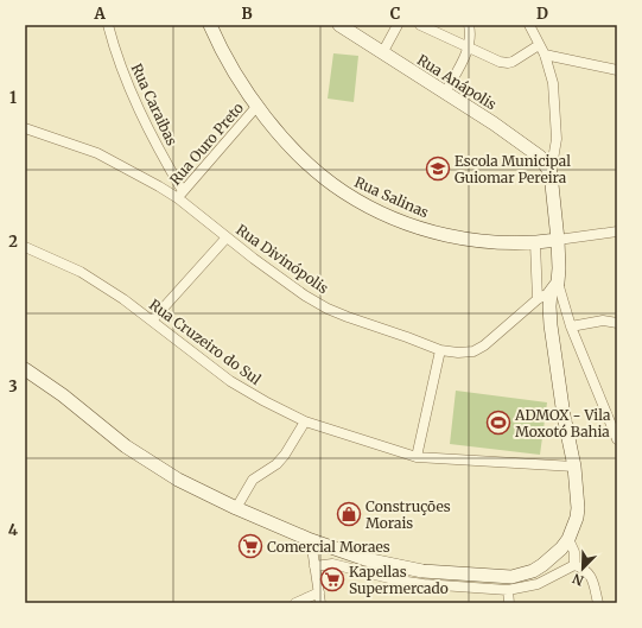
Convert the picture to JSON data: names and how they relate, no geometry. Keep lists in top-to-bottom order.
{
  "streets": {
    "street": [
      "Rua Anápolis",
      "Rua Caraibas",
      "Rua Ouro Preto",
      "Rua Salinas",
      "Rua Divinópolis",
      "Rua Cruzeiro do Sul"
    ]
  },
  "crossings": [
    ["Rua Caraibas", "Rua Ouro Preto"],
    ["Rua Caraibas", "Rua Divinópolis"],
    ["Rua Ouro Preto", "Rua Salinas"],
    ["Rua Ouro Preto", "Rua Divinópolis"]
  ],
  "places": {
    "school or university": ["Escola Municipal Guiomar Pereira"],
    "sports": ["ADMOX - Vila Moxotó Bahia"],
    "shop": ["Construções Morais"],
    "supermarket": ["Comercial Moraes", "Kapellas Supermercado"]
  },
  "north": "bottom left",
  "grid": {
    "columns": [
      "A",
      "B",
      "C",
      "D"
    ],
    "rows": [
      "1",
      "2",
      "3",
      "4"
    ]
  }
}
